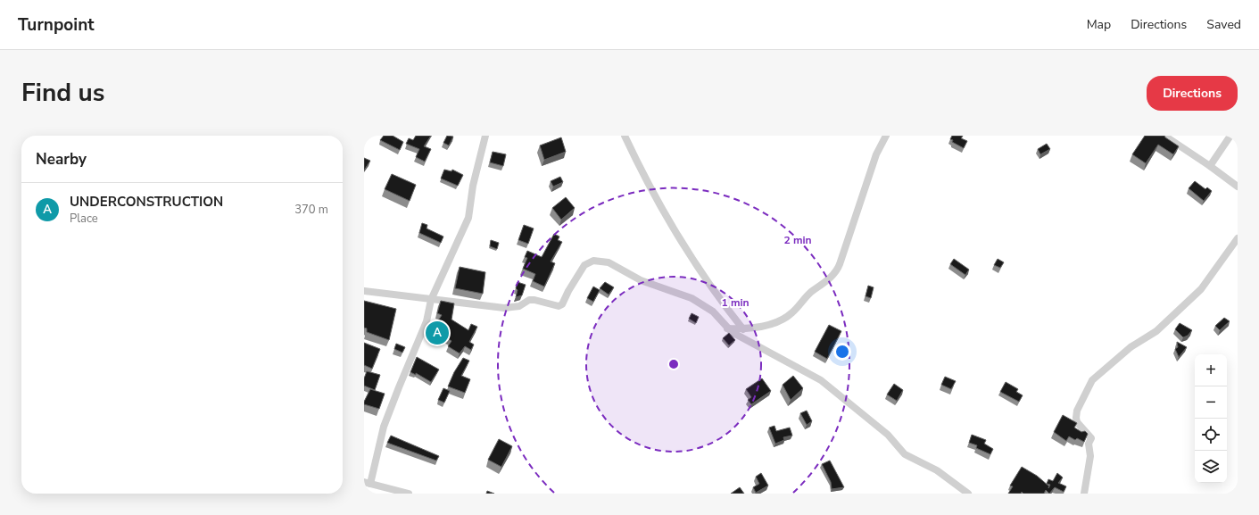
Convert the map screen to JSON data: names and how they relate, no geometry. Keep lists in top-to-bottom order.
{
  "page": {
    "header": "Turnpoint",
    "nav": ["Map", "Directions", "Saved"],
    "title": "Find us",
    "buttons": "Directions",
    "heading": "Nearby",
    "list": [
      {
        "mark": "A",
        "name": "UNDERCONSTRUCTION",
        "note": "Place",
        "value": "370 m"
      }
    ],
    "pins": "A",
    "map_buttons": ["+", "−"]
  },
  "rings": ["2 min", "1 min"]
}
